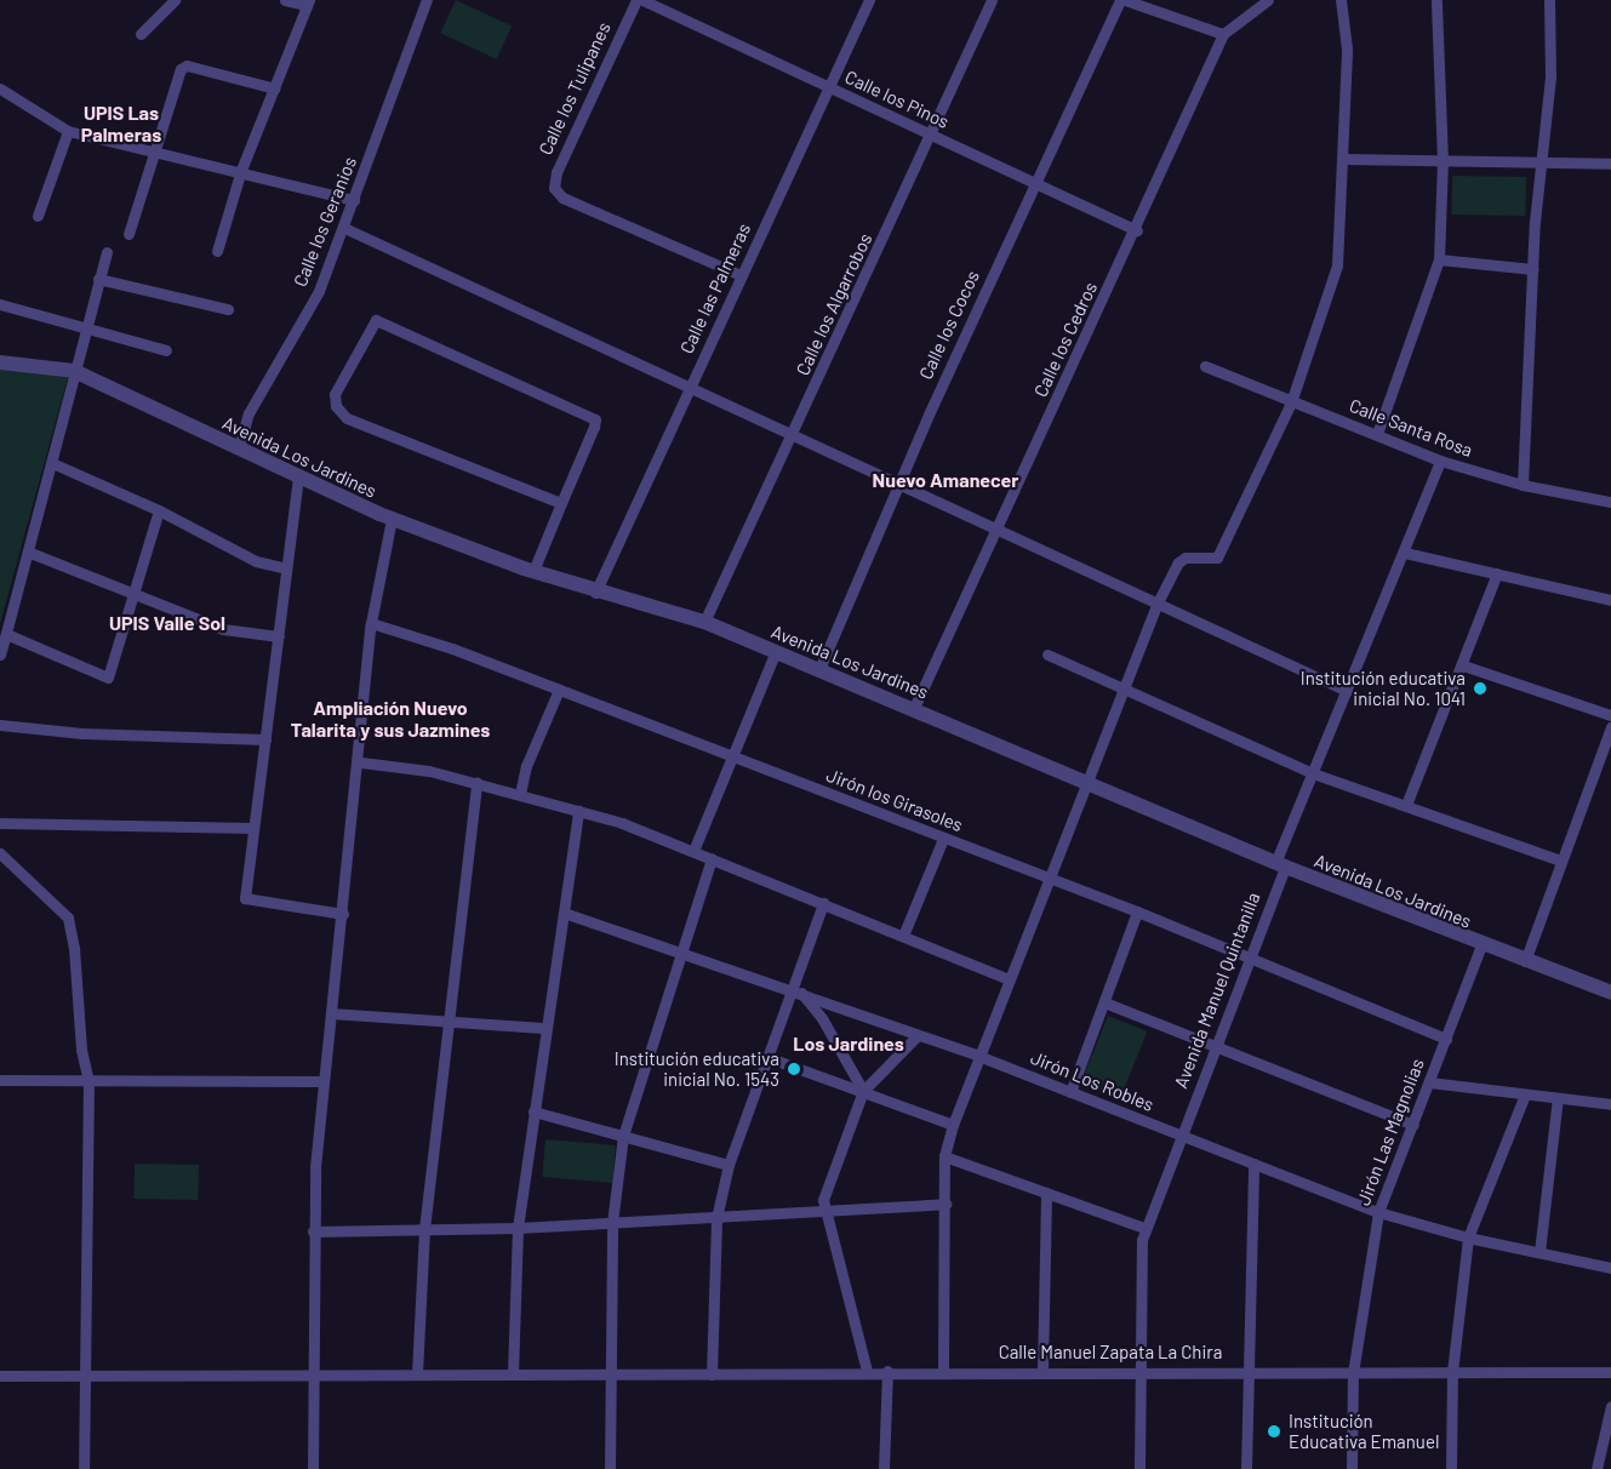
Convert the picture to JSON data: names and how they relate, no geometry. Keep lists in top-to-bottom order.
{
  "streets": {
    "street": [
      "Calle los Tulipanes",
      "Calle los Pinos",
      "Calle los Geranios",
      "Calle las Palmeras",
      "Calle los Algarrobos",
      "Calle los Cocos",
      "Calle los Cedros",
      "Calle Santa Rosa",
      "Avenida Los Jardines",
      "Jirón los Girasoles",
      "Avenida Manuel Quintanilla",
      "Jirón Los Robles",
      "Jirón Las Magnolias",
      "Calle Manuel Zapata La Chira"
    ]
  },
  "crossings": [
    ["Calle los Tulipanes", "Calle las Palmeras"],
    ["Calle los Pinos", "Calle las Palmeras"],
    ["Calle los Pinos", "Calle los Algarrobos"],
    ["Calle los Pinos", "Calle los Cocos"],
    ["Calle los Pinos", "Calle los Cedros"],
    ["Calle los Geranios", "Avenida Los Jardines"],
    ["Calle las Palmeras", "Avenida Los Jardines"],
    ["Calle los Algarrobos", "Avenida Los Jardines"],
    ["Calle los Cocos", "Avenida Los Jardines"],
    ["Calle los Cedros", "Avenida Los Jardines"],
    ["Calle Santa Rosa", "Avenida Manuel Quintanilla"],
    ["Avenida Los Jardines", "Avenida Manuel Quintanilla"],
    ["Avenida Los Jardines", "Jirón Las Magnolias"],
    ["Jirón los Girasoles", "Avenida Manuel Quintanilla"],
    ["Jirón los Girasoles", "Jirón Las Magnolias"],
    ["Avenida Manuel Quintanilla", "Jirón Los Robles"],
    ["Avenida Manuel Quintanilla", "Calle Manuel Zapata La Chira"],
    ["Jirón Los Robles", "Jirón Las Magnolias"],
    ["Jirón Las Magnolias", "Calle Manuel Zapata La Chira"]
  ],
  "districts": [
    "UPIS Las Palmeras",
    "Nuevo Amanecer",
    "UPIS Valle Sol",
    "Ampliación Nuevo Talarita y sus Jazmines",
    "Los Jardines"
  ],
  "places": ["Institución educativa inicial No. 1041", "Institución educativa inicial No. 1543", "Institución Educativa Emanuel"]
}
